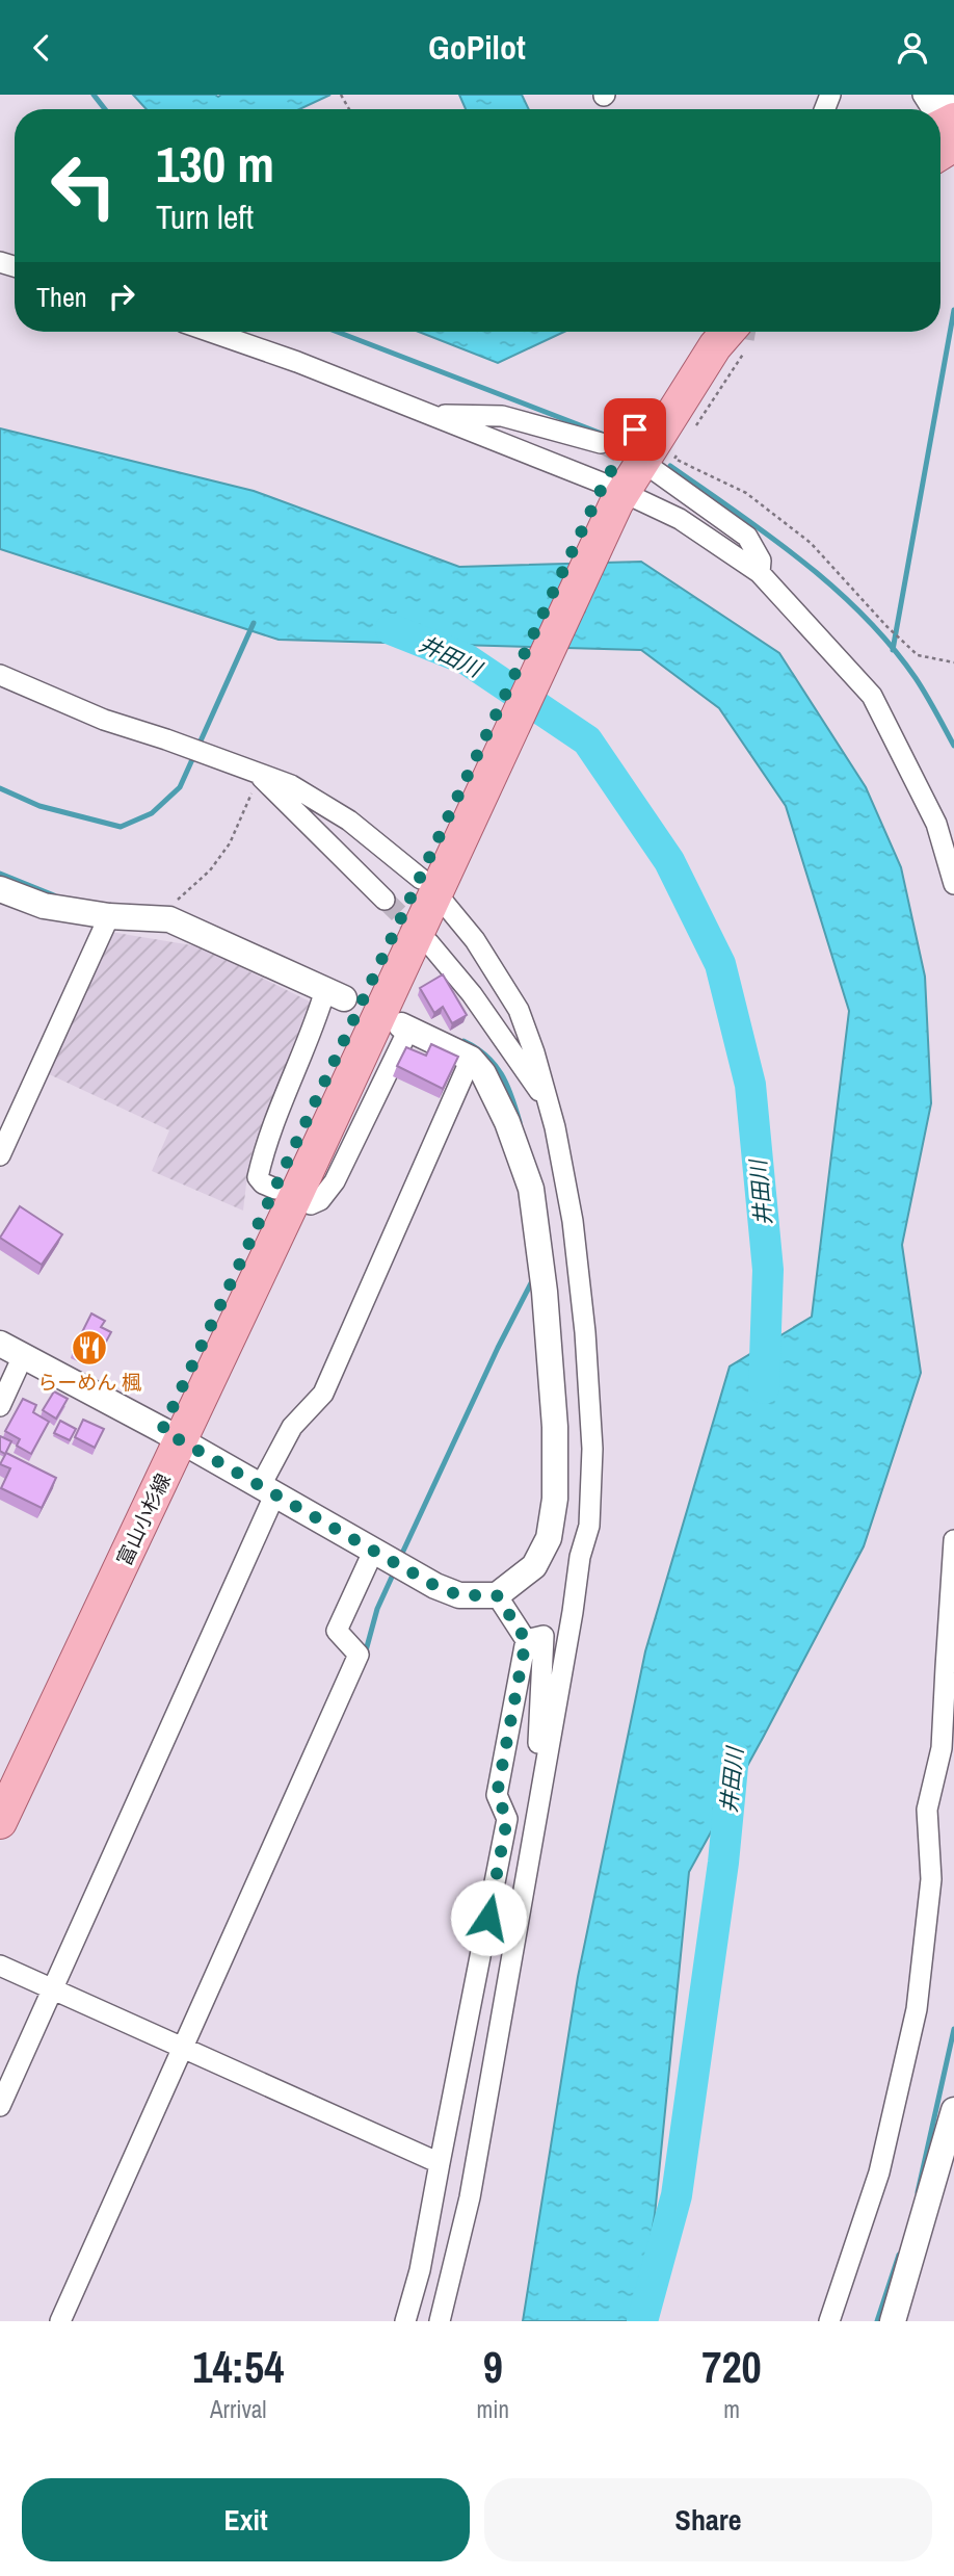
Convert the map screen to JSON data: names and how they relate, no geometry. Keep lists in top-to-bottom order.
{
  "streets": {
    "main road": ["富山小杉線"]
  },
  "water": ["井田川"],
  "places": {
    "restaurant": ["らーめん 楓"]
  },
  "page": {
    "header": "GoPilot",
    "turn": ["130 m", "Turn left"],
    "then": "Then",
    "eta": [
      "14:54",
      "Arrival",
      "9",
      "min",
      "720",
      "m"
    ],
    "buttons": ["Exit", "Share"]
  }
}
